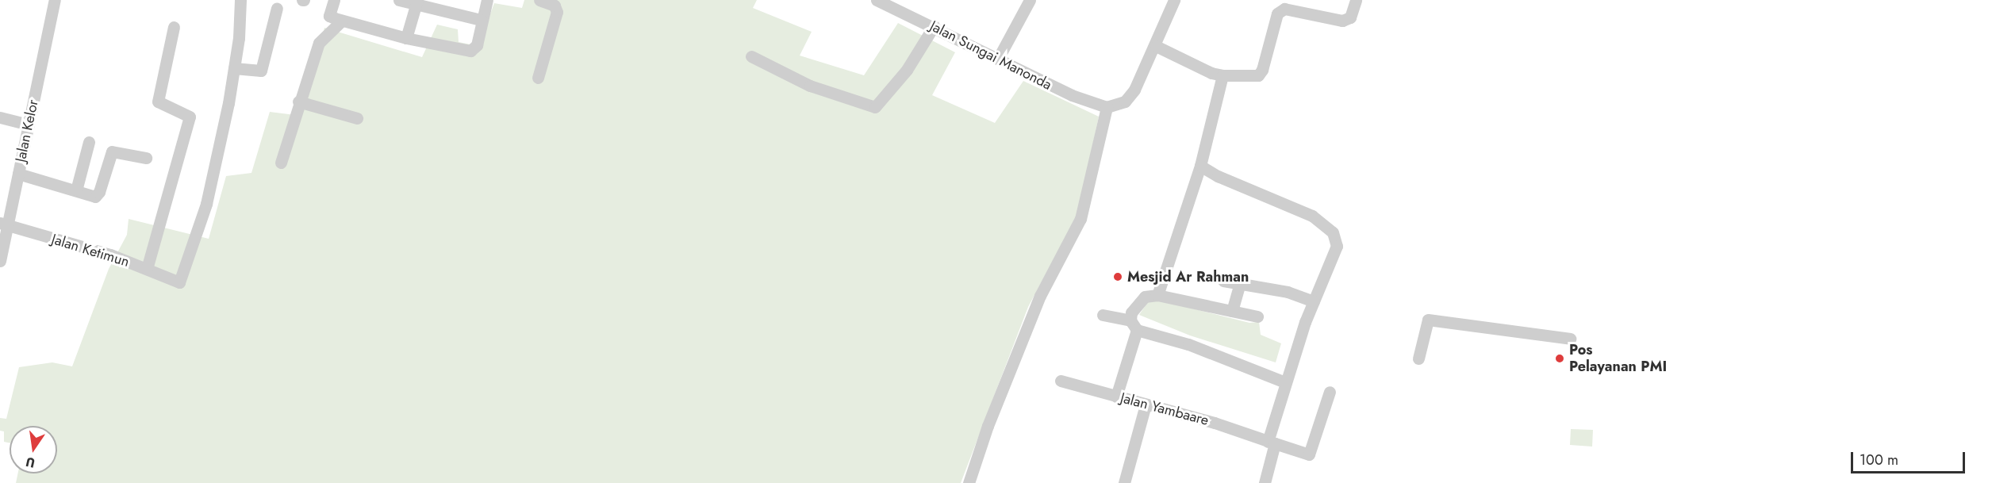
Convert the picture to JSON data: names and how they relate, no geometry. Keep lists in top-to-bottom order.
{
  "streets": {
    "street": [
      "Jalan Sungai Manonda",
      "Jalan Kelor",
      "Jalan Ketimun",
      "Jalan Yambaare"
    ]
  },
  "crossings": [
    ["Jalan Kelor", "Jalan Ketimun"]
  ],
  "places": ["Mesjid Ar Rahman", "Pos Pelayanan PMI"],
  "scale_bar": "100 m",
  "north": "bottom"
}
